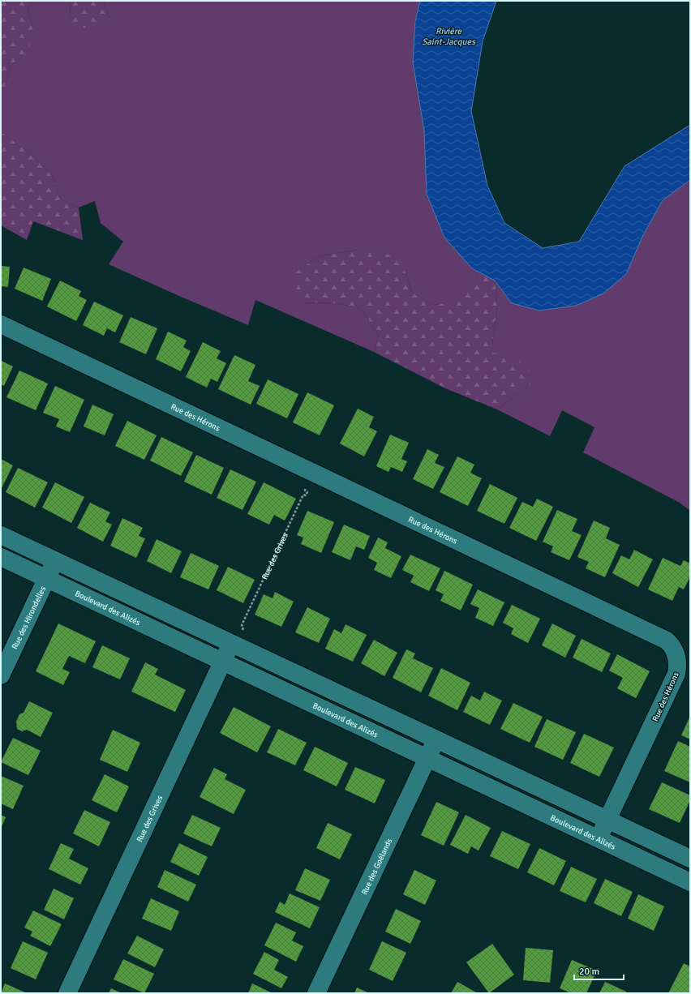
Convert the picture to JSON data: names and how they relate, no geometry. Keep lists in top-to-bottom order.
{
  "streets": {
    "street": [
      "Rue des Hérons",
      "Rue des Grives",
      "Boulevard des Alizés",
      "Rue des Hirondelles",
      "Rue des Goélands"
    ]
  },
  "crossings": [
    ["Rue des Hérons", "Boulevard des Alizés"],
    ["Rue des Grives", "Boulevard des Alizés"],
    ["Boulevard des Alizés", "Rue des Hirondelles"],
    ["Boulevard des Alizés", "Rue des Goélands"]
  ],
  "water": ["Rivière Saint-Jacques"],
  "scale_bar": "20 m"
}
